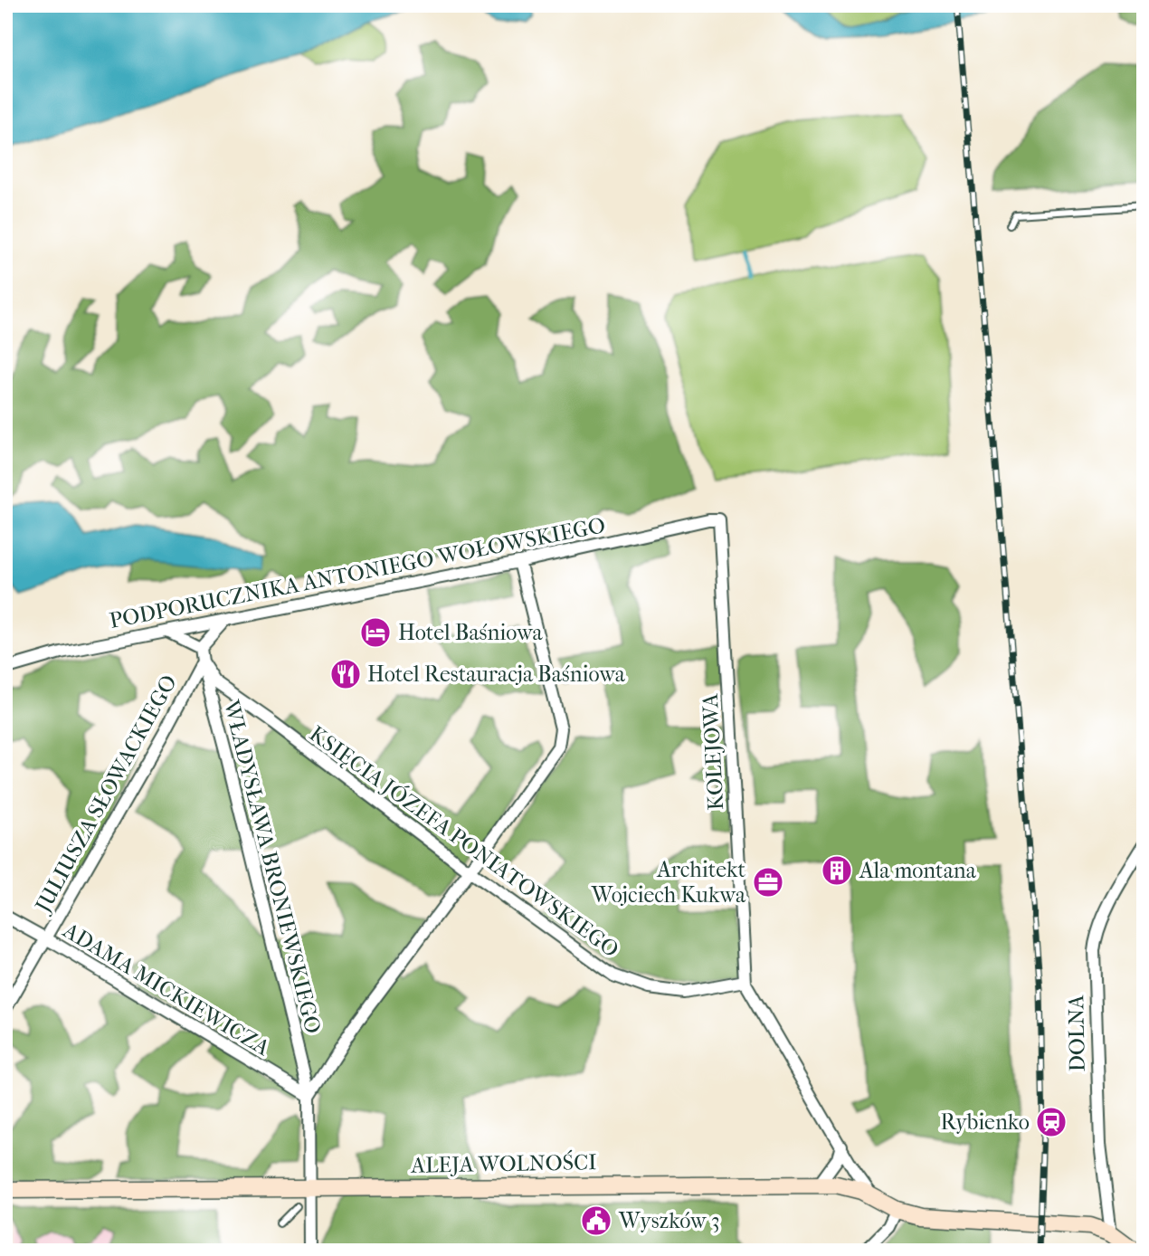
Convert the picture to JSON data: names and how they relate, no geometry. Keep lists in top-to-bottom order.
{
  "streets": {
    "street": [
      "PODPORUCZNIKA ANTONIEGO WOŁOWSKIEGO",
      "KOLEJOWA",
      "JULIUSZA SŁOWACKIEGO",
      "KSIĘCIA JÓZEFA PONIATOWSKIEGO",
      "WŁADYSŁAWA BRONIEWSKIEGO",
      "ADAMA MICKIEWICZA",
      "DOLNA",
      "ALEJA WOLNOŚCI"
    ]
  },
  "crossings": [
    ["PODPORUCZNIKA ANTONIEGO WOŁOWSKIEGO", "KOLEJOWA"],
    ["KOLEJOWA", "KSIĘCIA JÓZEFA PONIATOWSKIEGO"],
    ["JULIUSZA SŁOWACKIEGO", "KSIĘCIA JÓZEFA PONIATOWSKIEGO"],
    ["JULIUSZA SŁOWACKIEGO", "WŁADYSŁAWA BRONIEWSKIEGO"],
    ["JULIUSZA SŁOWACKIEGO", "ADAMA MICKIEWICZA"],
    ["KSIĘCIA JÓZEFA PONIATOWSKIEGO", "WŁADYSŁAWA BRONIEWSKIEGO"],
    ["WŁADYSŁAWA BRONIEWSKIEGO", "ADAMA MICKIEWICZA"],
    ["WŁADYSŁAWA BRONIEWSKIEGO", "ALEJA WOLNOŚCI"],
    ["DOLNA", "ALEJA WOLNOŚCI"]
  ],
  "places": {
    "hotel": ["Hotel Baśniowa"],
    "restaurant": ["Hotel Restauracja Baśniowa"],
    "building": ["Ala montana"],
    "office": ["Architekt Wojciech Kukwa"],
    "station": ["Rybienko"],
    "public building": ["Wyszków 3"]
  }
}
